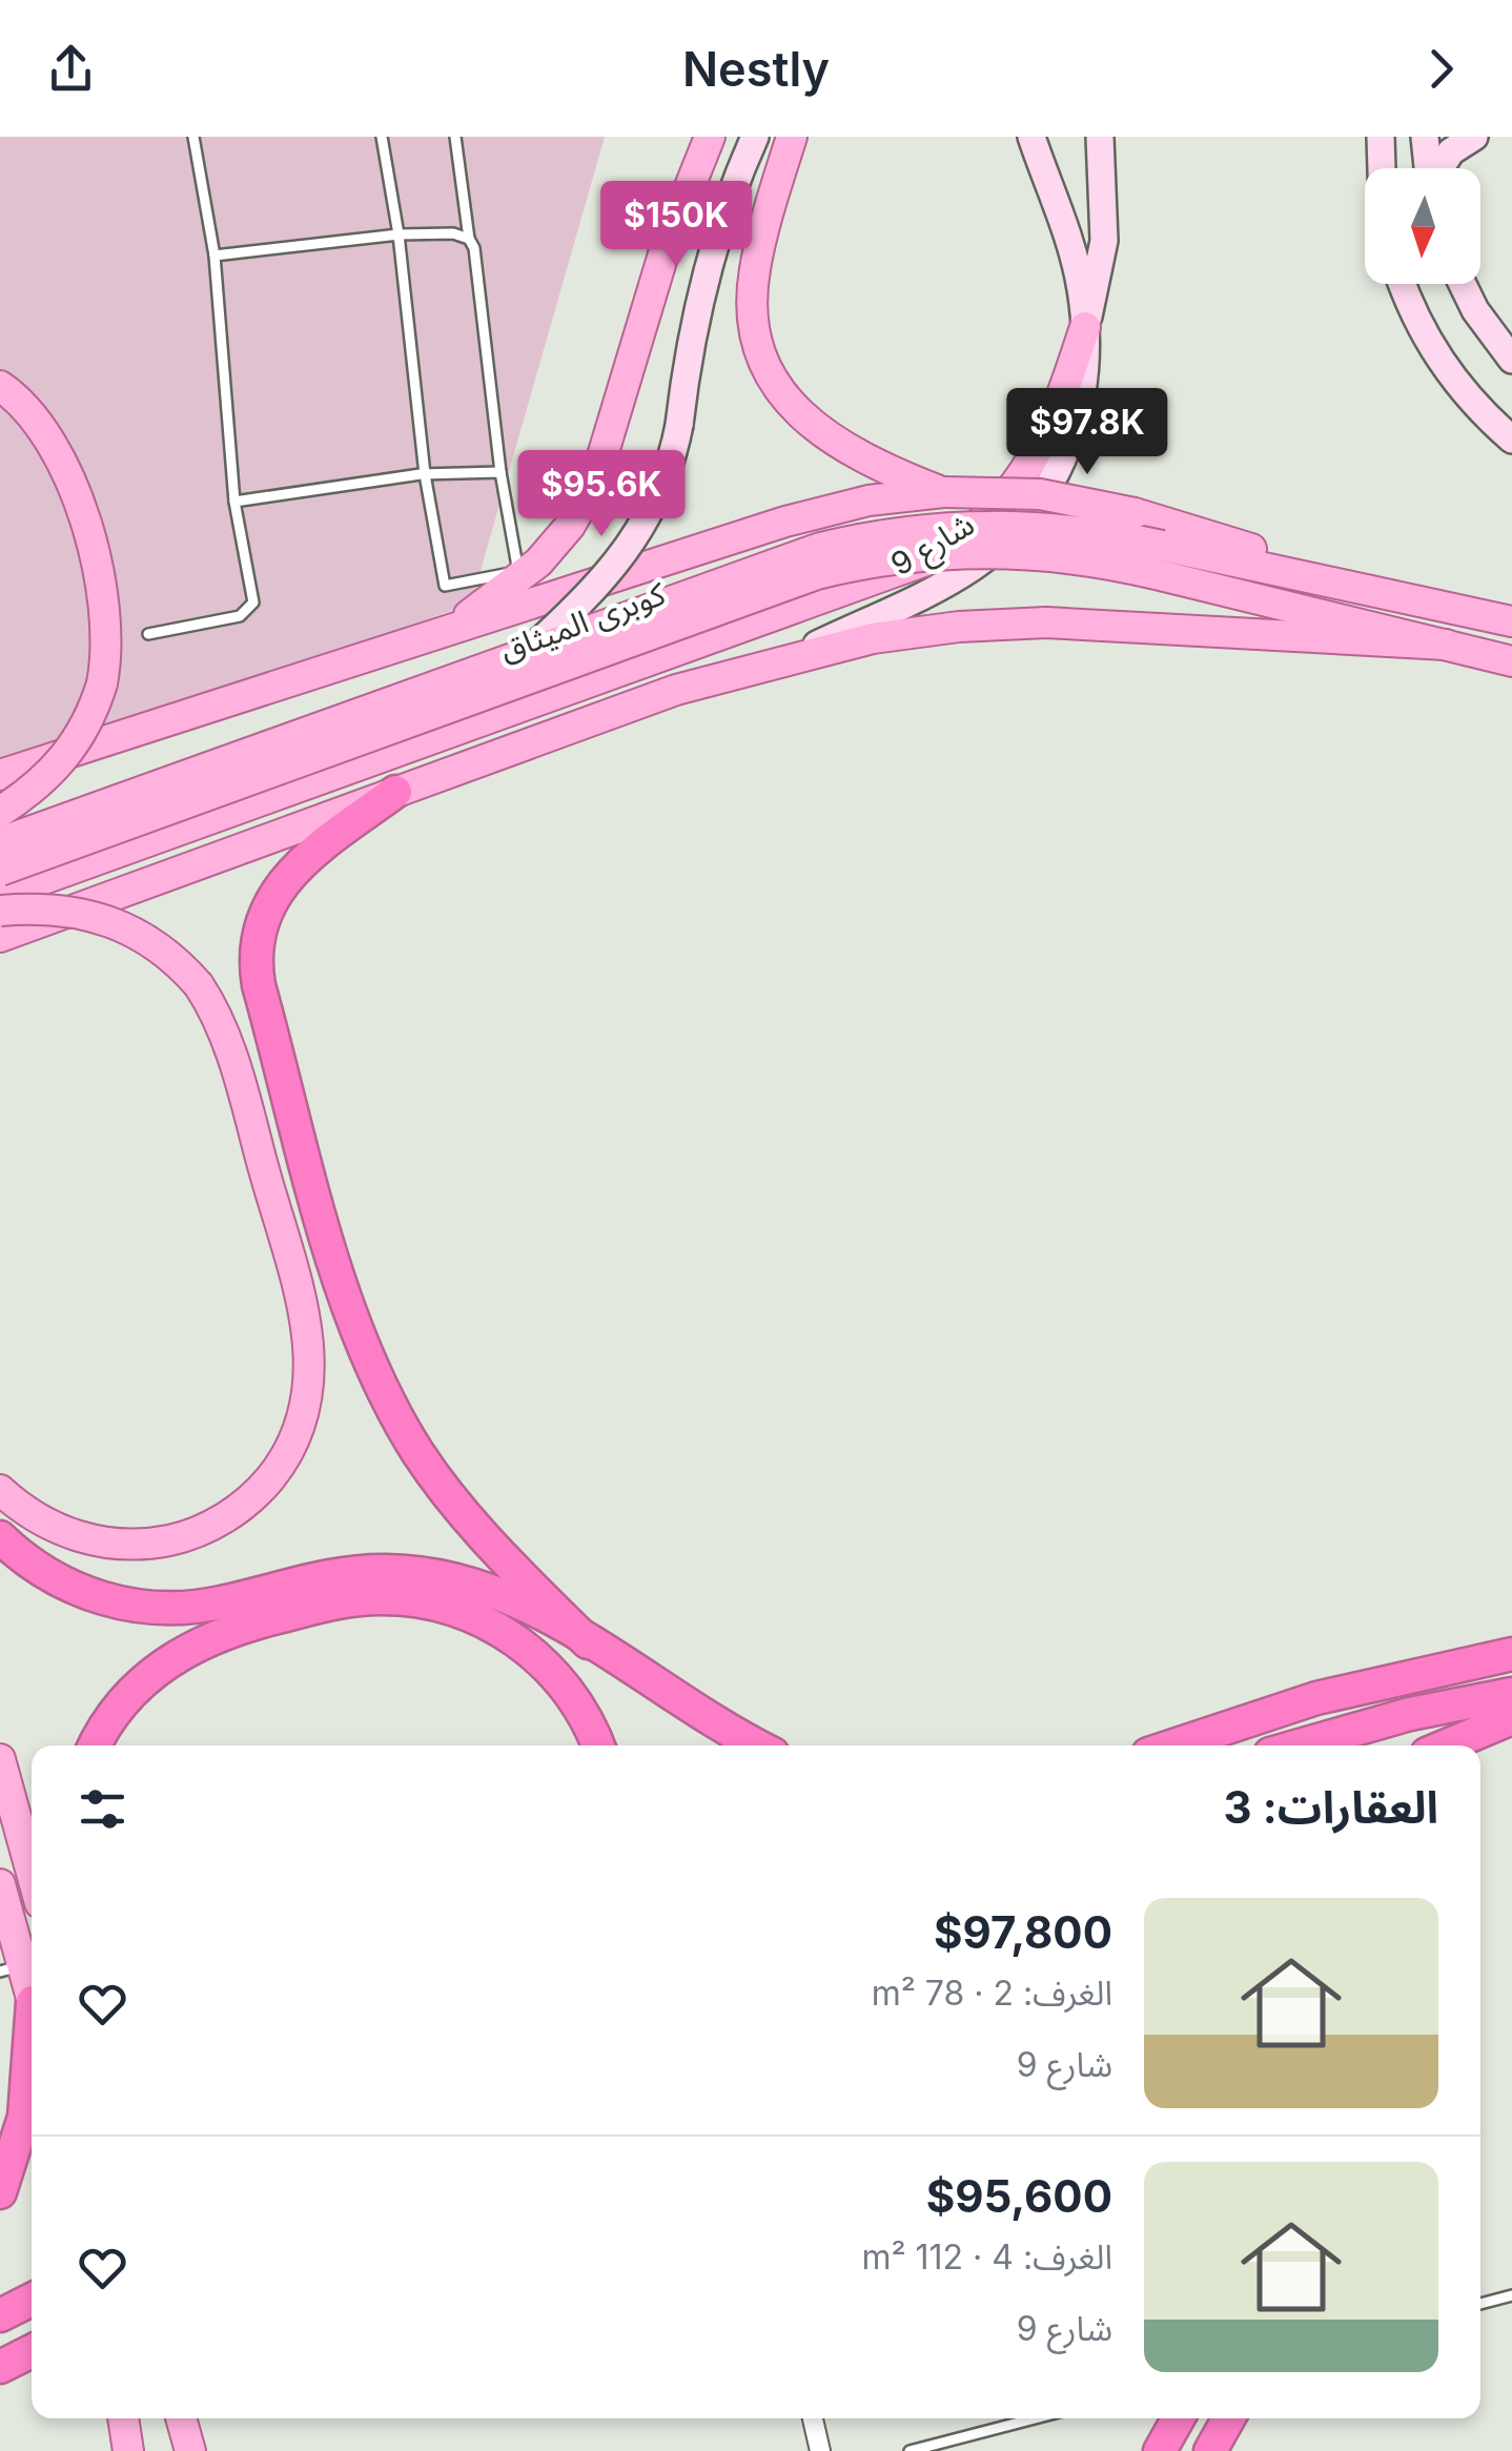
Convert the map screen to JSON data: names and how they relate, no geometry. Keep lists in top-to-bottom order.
{
  "streets": {
    "main road": ["شارع 9", "كوبرى الميثاق"]
  },
  "north": "bottom",
  "page": {
    "header": "Nestly",
    "price": ["$150K", "$97.8K", "$95.6K"],
    "heading": "العقارات: 3",
    "list": [
      {
        "name": "$97,800",
        "note": "الغرف: 2 · 78 m² · شارع 9"
      },
      {
        "name": "$95,600",
        "note": "الغرف: 4 · 112 m² · شارع 9"
      }
    ]
  }
}
